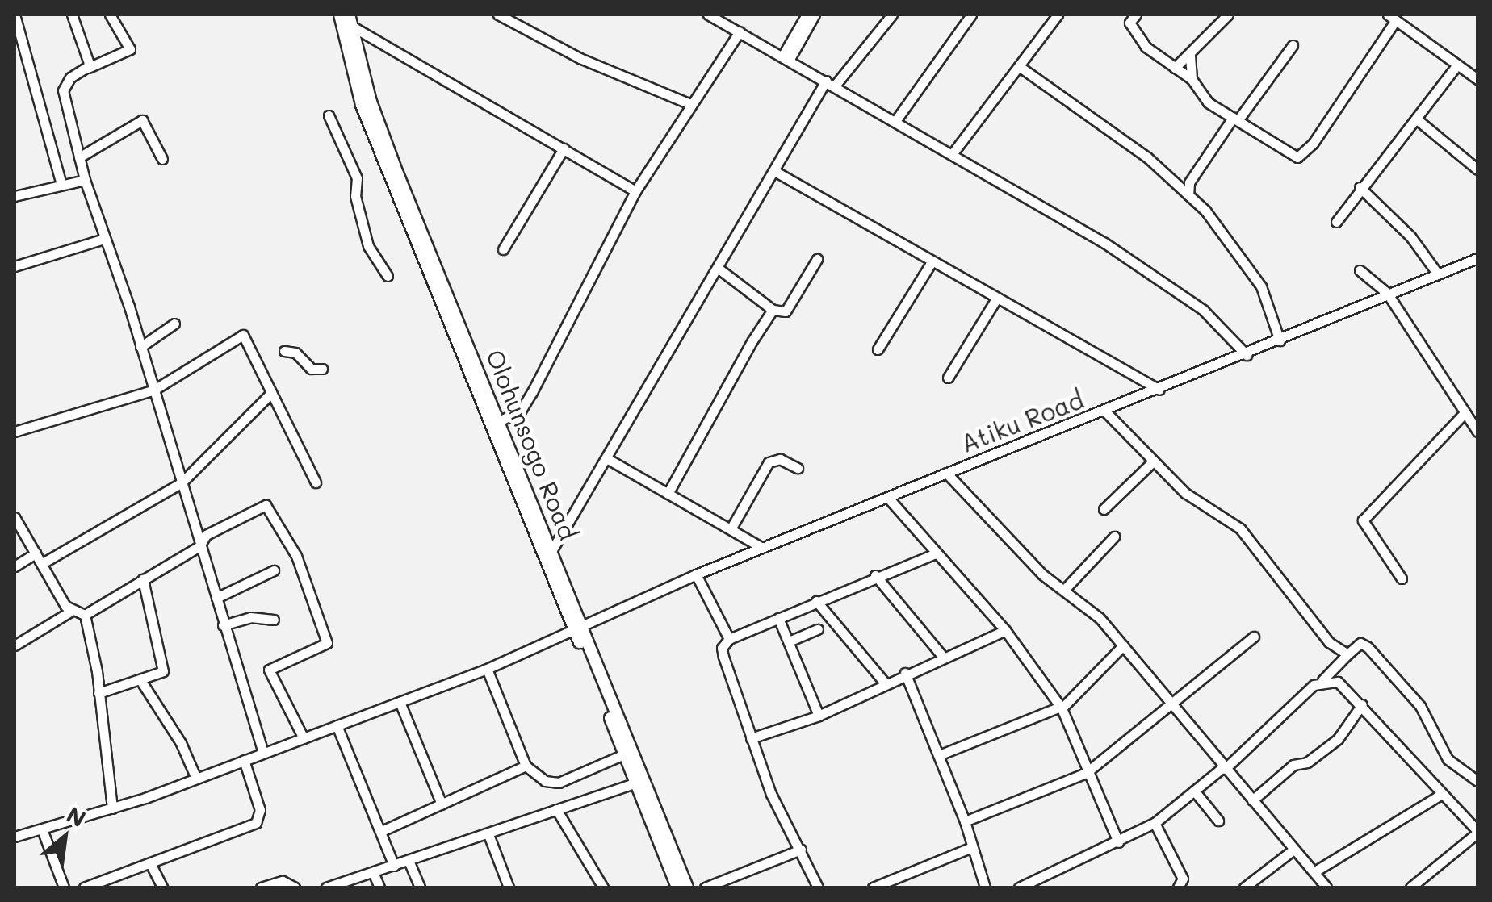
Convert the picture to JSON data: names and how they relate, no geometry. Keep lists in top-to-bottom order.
{
  "streets": {
    "main road": ["Olohunsogo Road"],
    "street": ["Atiku Road"]
  },
  "crossings": [
    ["Atiku Road", "Olohunsogo Road"]
  ],
  "north": "top right"
}
